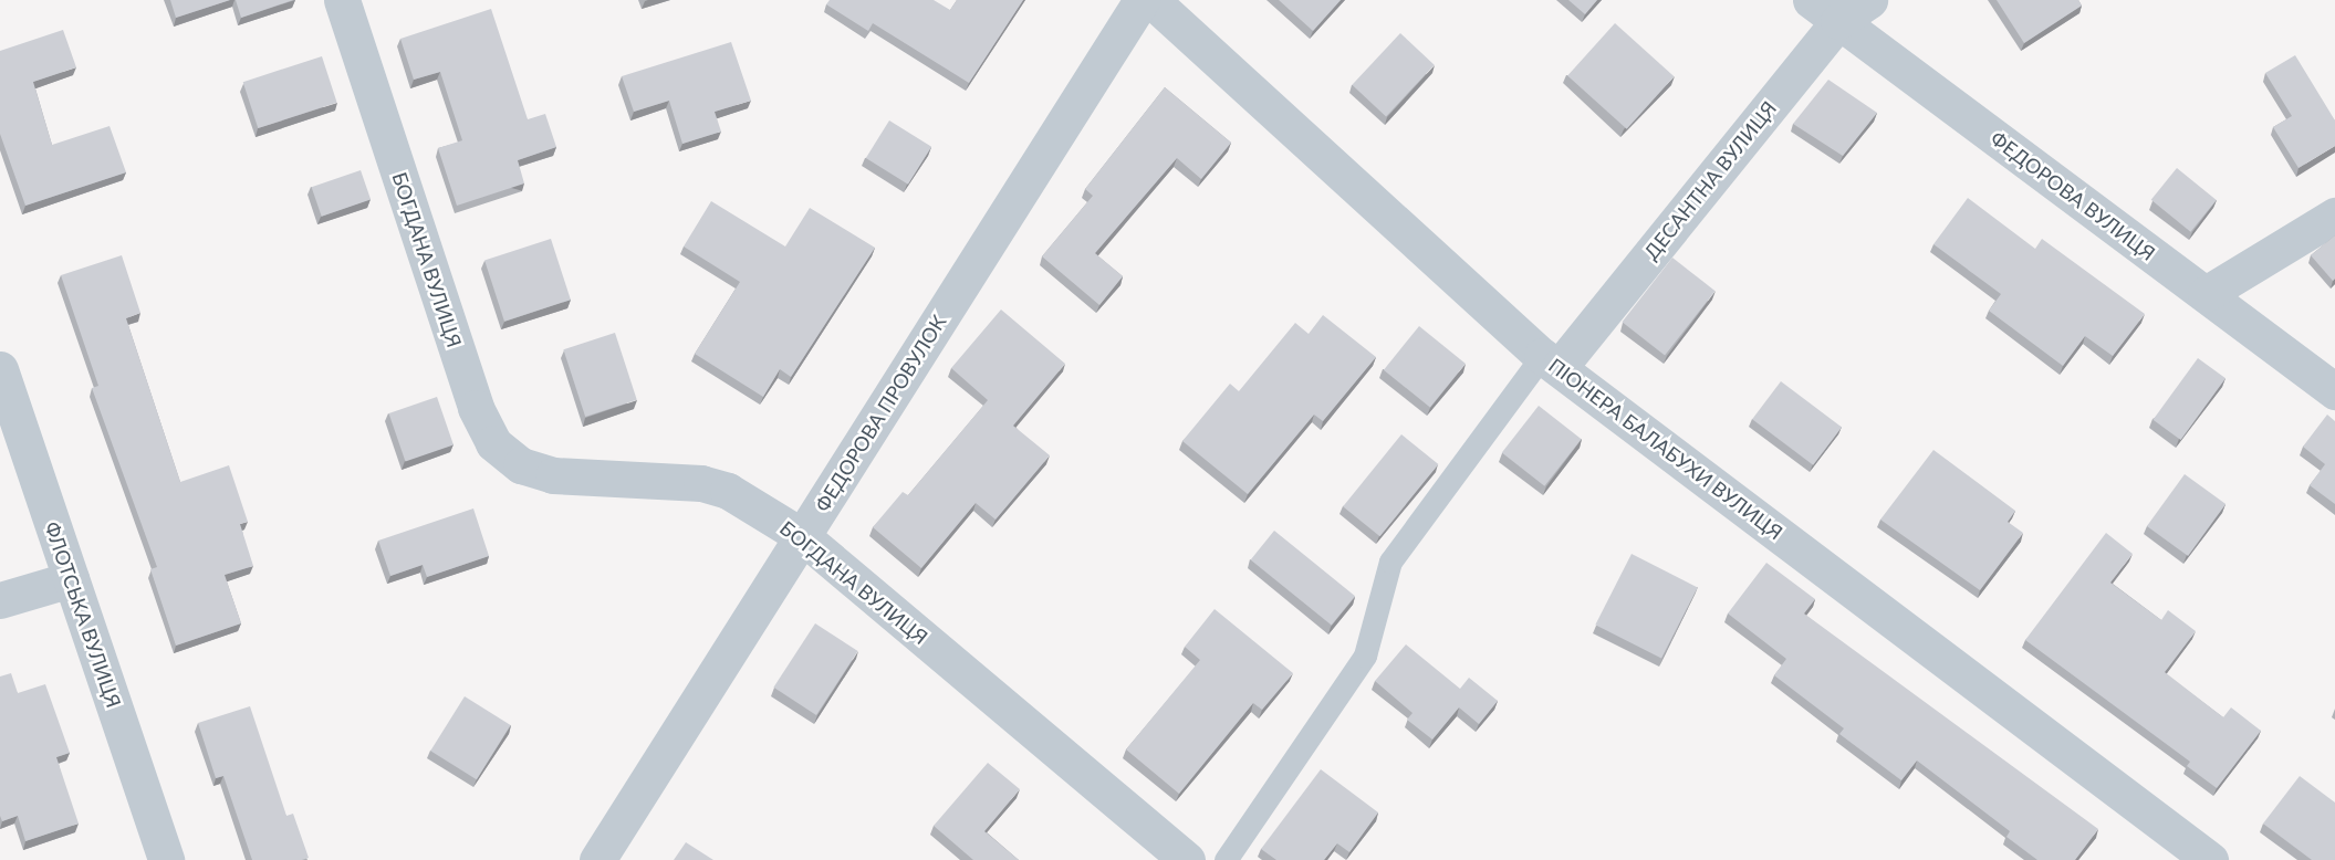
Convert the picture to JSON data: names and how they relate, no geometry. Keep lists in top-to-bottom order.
{
  "streets": {
    "street": [
      "ДЕСАНТНА ВУЛИЦЯ",
      "ФЕДОРОВА ВУЛИЦЯ",
      "БОГДАНА ВУЛИЦЯ",
      "ФЕДОРОВА ПРОВУЛОК",
      "ПІОНЕРА БАЛАБУХИ ВУЛИЦЯ",
      "ФЛОТСЬКА ВУЛИЦЯ"
    ]
  },
  "crossings": [
    ["ДЕСАНТНА ВУЛИЦЯ", "ФЕДОРОВА ВУЛИЦЯ"],
    ["ДЕСАНТНА ВУЛИЦЯ", "ПІОНЕРА БАЛАБУХИ ВУЛИЦЯ"],
    ["БОГДАНА ВУЛИЦЯ", "ФЕДОРОВА ПРОВУЛОК"]
  ]
}
